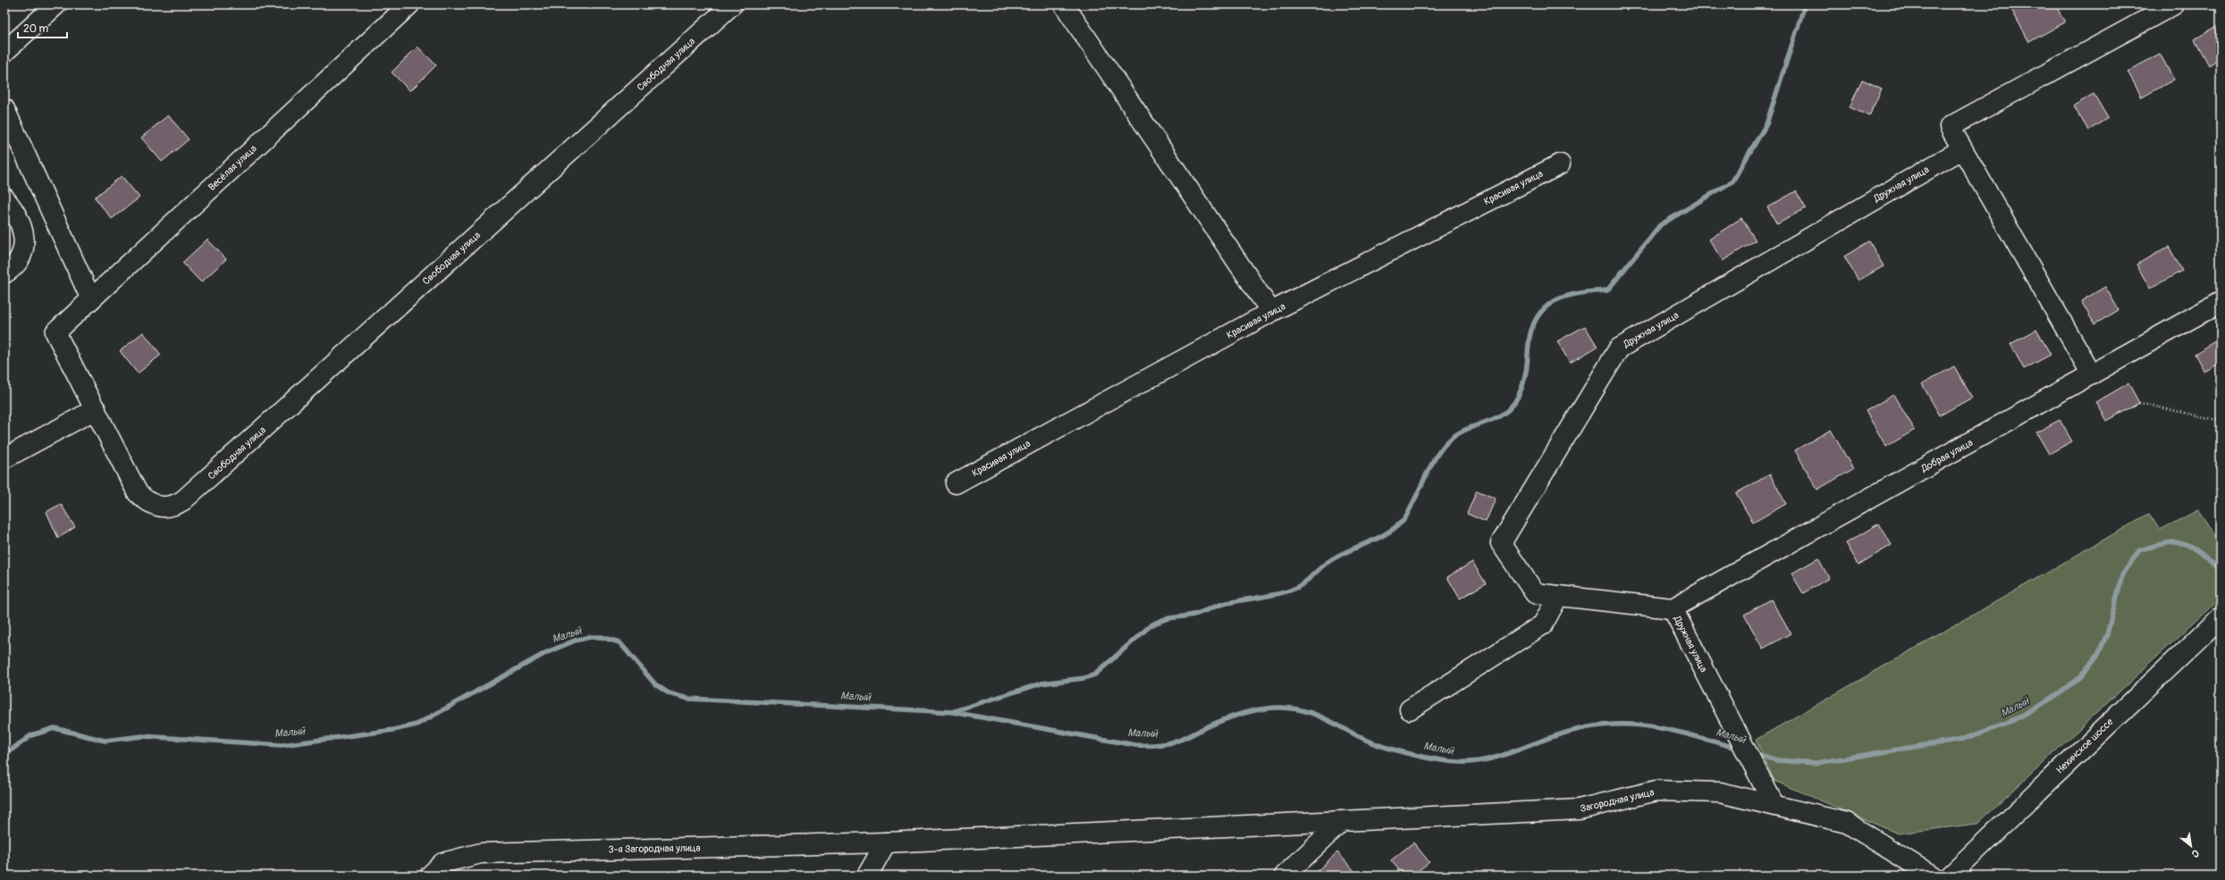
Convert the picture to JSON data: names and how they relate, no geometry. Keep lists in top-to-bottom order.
{
  "streets": {
    "street": [
      "Свободная улица",
      "Весёлая улица",
      "Дружная улица",
      "Красивая улица",
      "Добрая улица",
      "Нехинское шоссе",
      "Загородная улица",
      "3-я Загородная улица"
    ]
  },
  "crossings": [
    ["Свободная улица", "Весёлая улица"],
    ["Дружная улица", "Добрая улица"],
    ["Дружная улица", "Загородная улица"],
    ["Загородная улица", "3-я Загородная улица"]
  ],
  "water": ["Малый"],
  "scale_bar": "20 m",
  "north": "bottom right"
}
